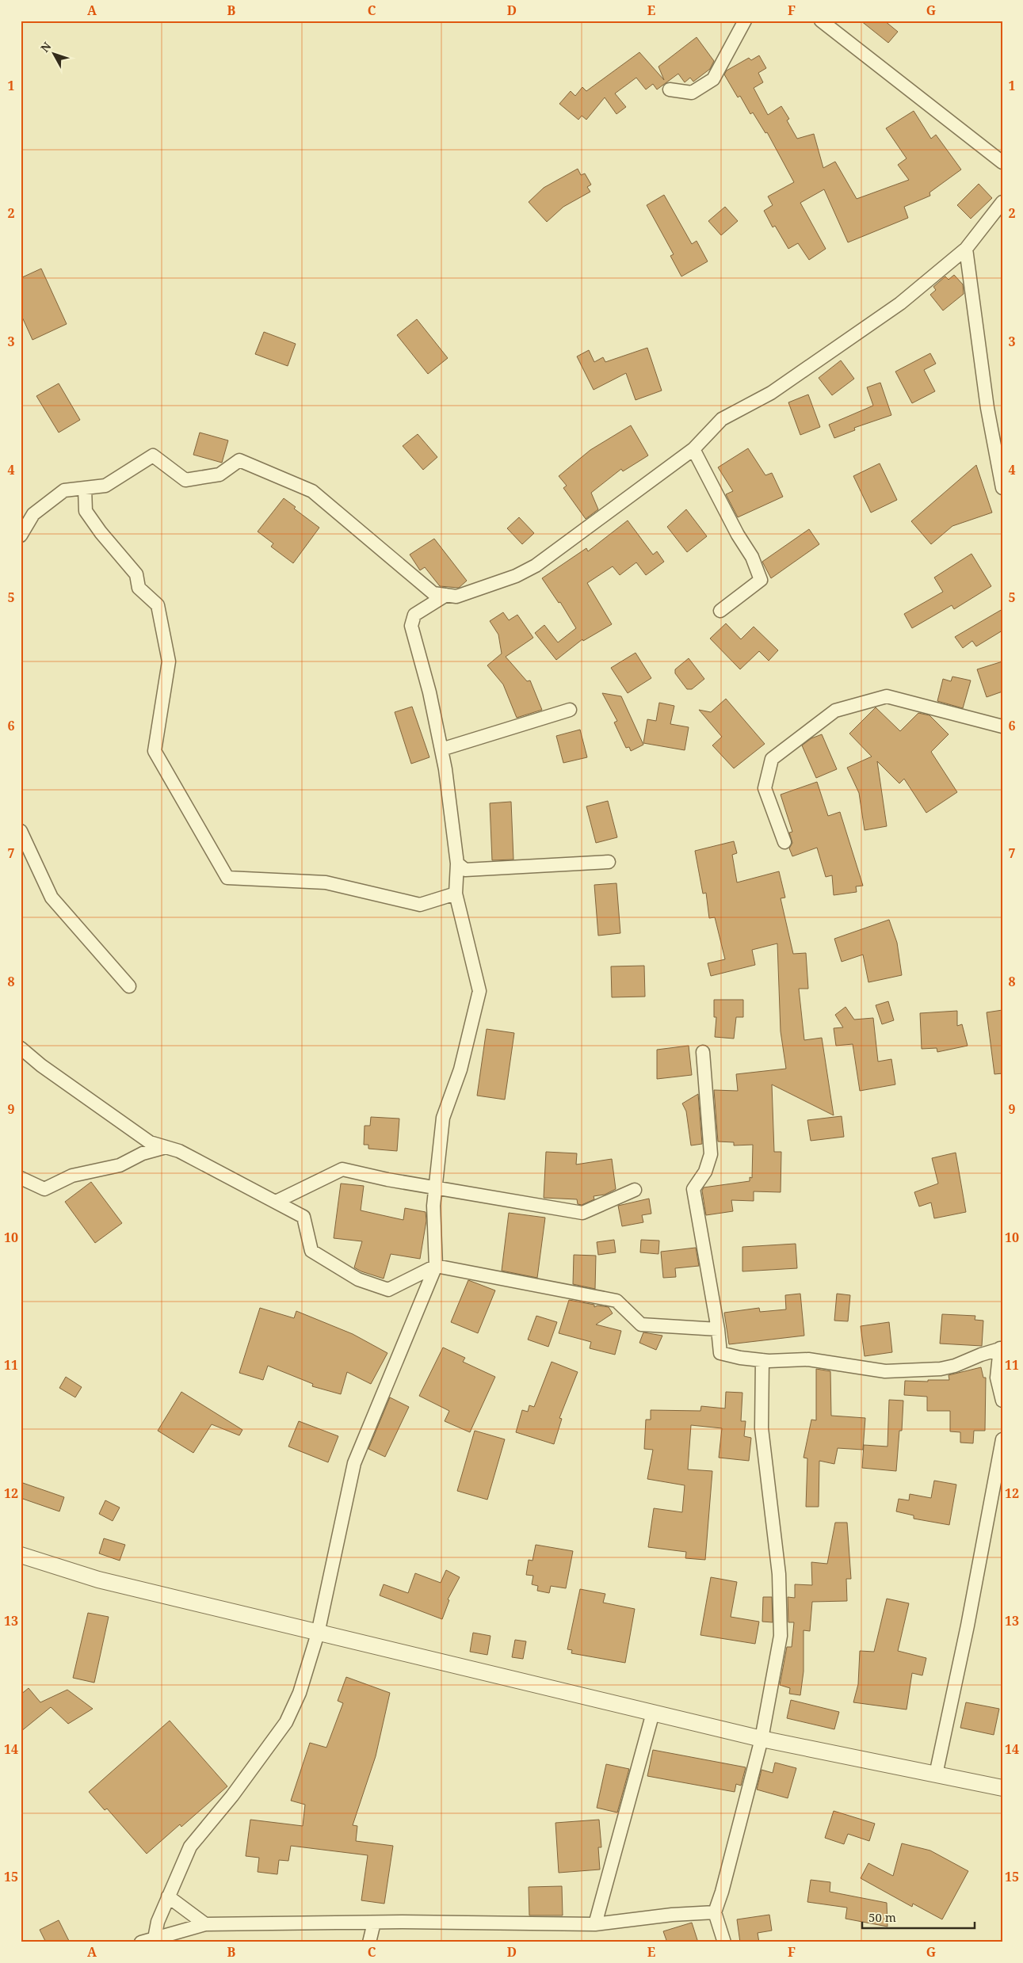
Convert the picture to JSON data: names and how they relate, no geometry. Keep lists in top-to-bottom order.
{
  "scale_bar": "50 m",
  "north": "top left",
  "grid": {
    "columns": [
      "A",
      "B",
      "C",
      "D",
      "E",
      "F",
      "G"
    ],
    "rows": [
      "1",
      "2",
      "3",
      "4",
      "5",
      "6",
      "7",
      "8",
      "9",
      "10",
      "11",
      "12",
      "13",
      "14",
      "15"
    ]
  }
}
